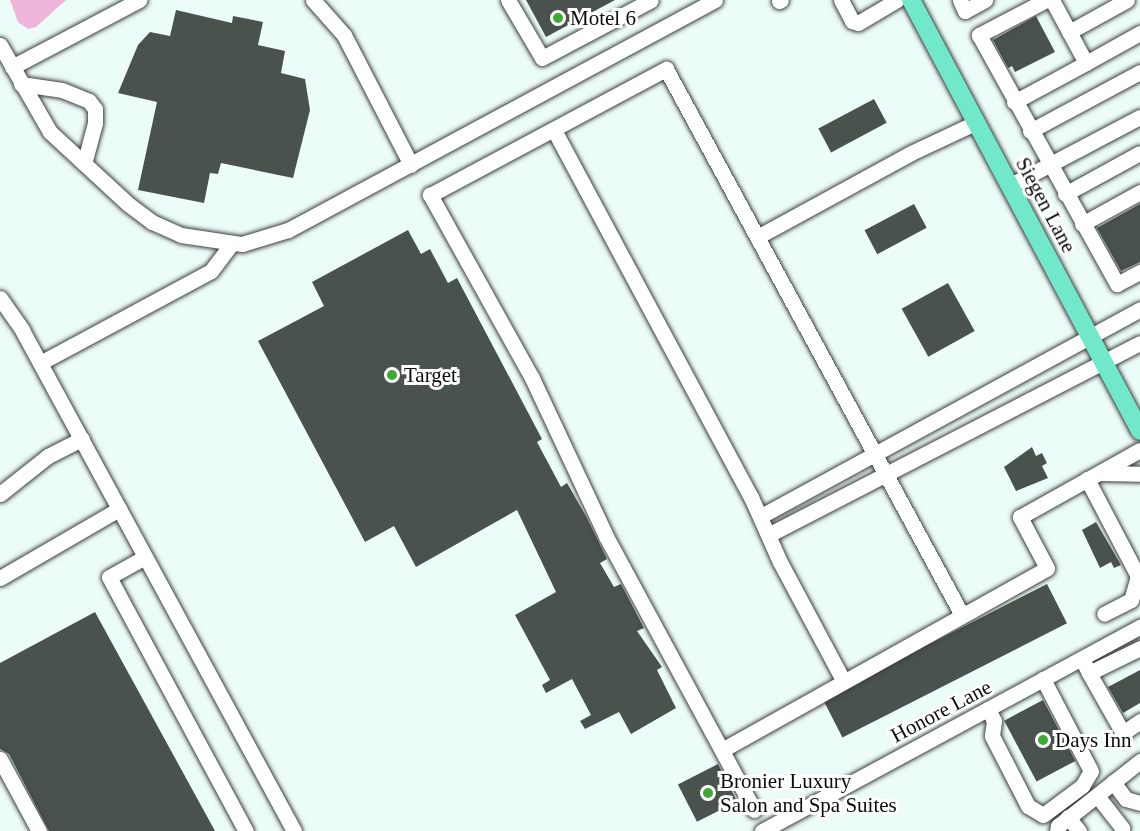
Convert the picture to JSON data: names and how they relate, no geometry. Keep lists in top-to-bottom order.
{
  "streets": {
    "main road": ["Siegen Lane"],
    "street": ["Honore Lane"]
  },
  "places": [
    "Motel 6",
    "Target",
    "Days Inn",
    "Bronier Luxury Salon and Spa Suites"
  ]
}
